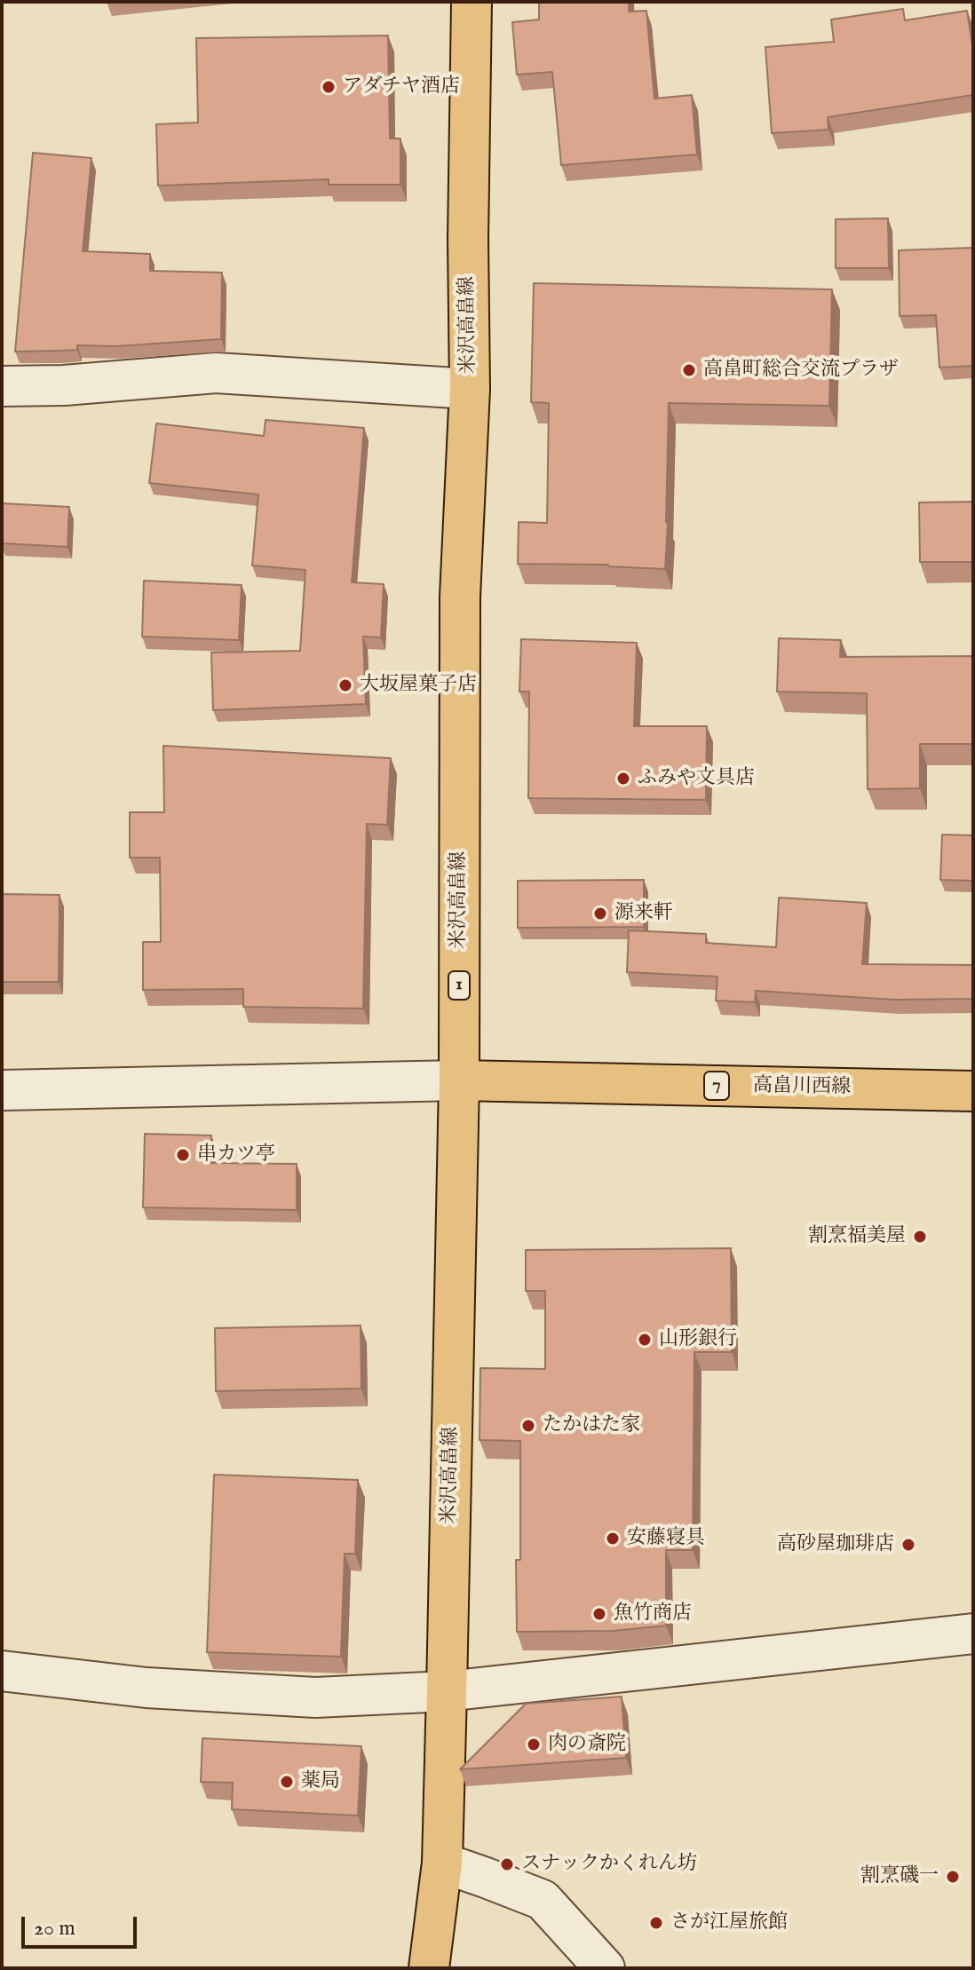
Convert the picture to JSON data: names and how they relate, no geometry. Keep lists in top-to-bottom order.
{
  "streets": {
    "main road": [
      "米沢高畠線",
      "1",
      "7",
      "高畠川西線"
    ]
  },
  "crossings": [
    ["米沢高畠線", "高畠川西線"]
  ],
  "places": [
    "アダチヤ酒店",
    "高畠町総合交流プラザ",
    "大坂屋菓子店",
    "ふみや文具店",
    "源来軒",
    "串カツ亭",
    "割烹福美屋",
    "山形銀行",
    "たかはた家",
    "安藤寝具",
    "高砂屋珈琲店",
    "魚竹商店",
    "肉の斎院",
    "薬局",
    "スナックかくれん坊",
    "割烹磯一",
    "さが江屋旅館"
  ],
  "scale_bar": "20 m"
}
